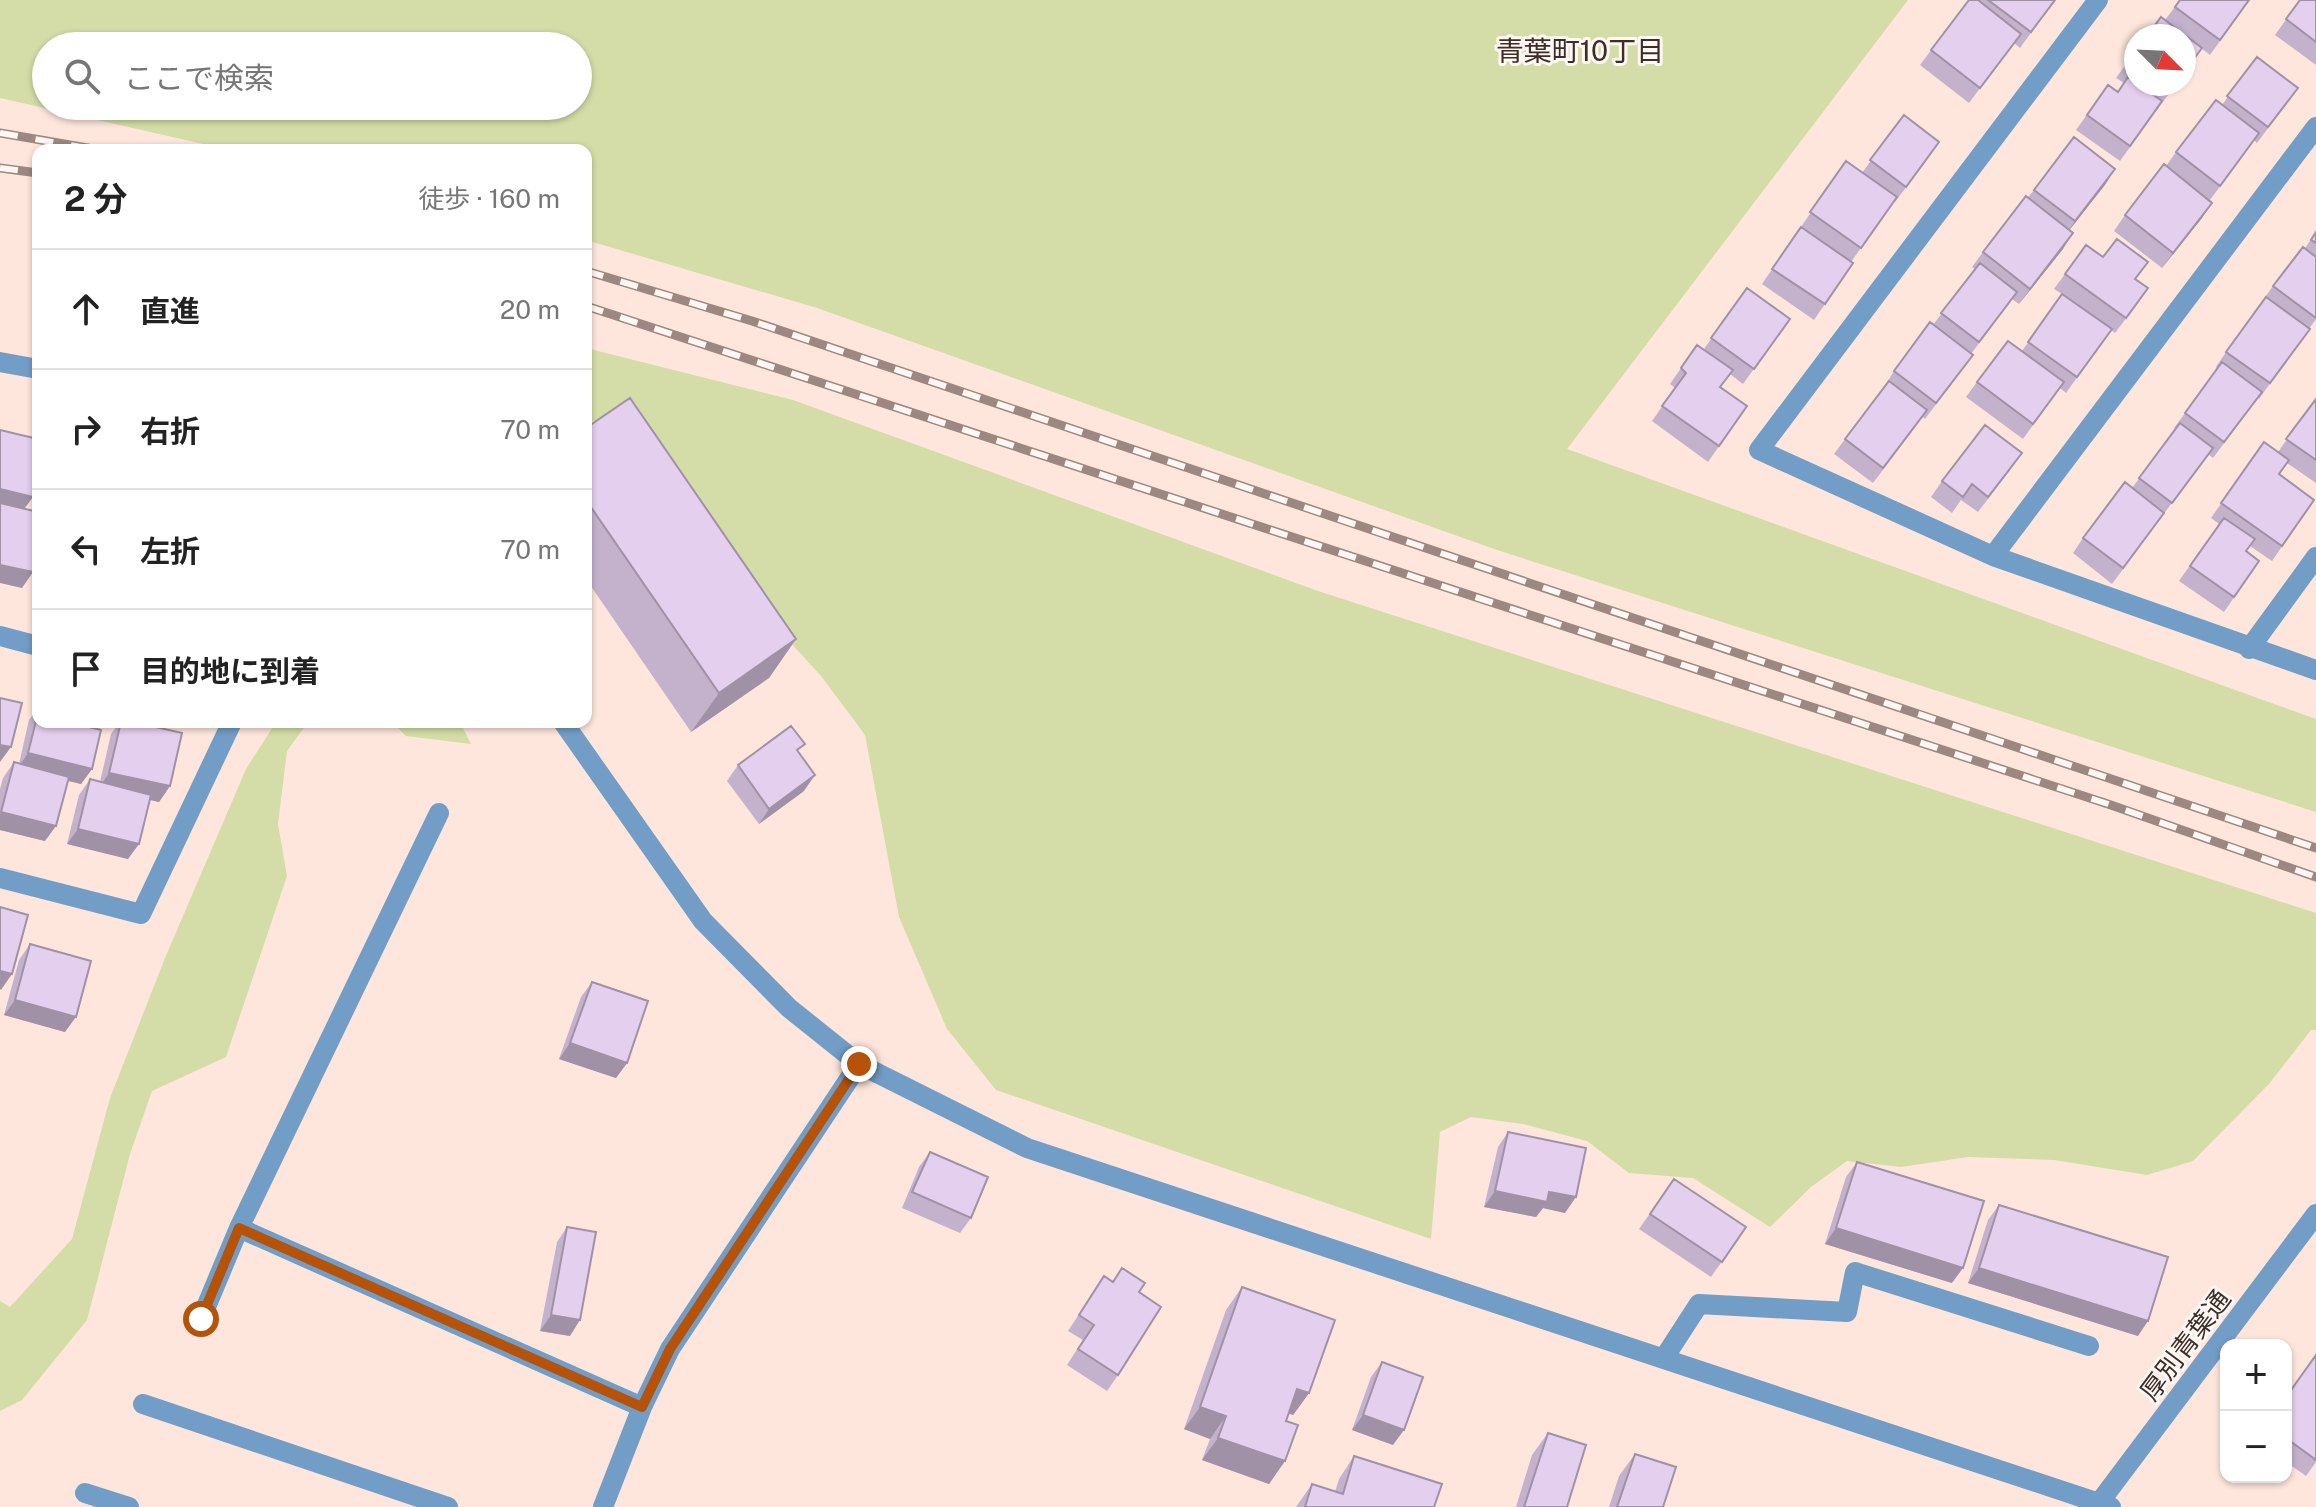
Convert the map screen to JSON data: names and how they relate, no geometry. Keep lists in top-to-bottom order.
{
  "streets": {
    "street": ["厚別青葉通"]
  },
  "districts": ["青葉町10丁目"],
  "north": "bottom right",
  "page": {
    "search": "ここで検索",
    "heading": ["2 分", "徒歩 · 160 m"],
    "list": [
      ["直進", "20 m"],
      ["右折", "70 m"],
      ["左折", "70 m"],
      "目的地に到着"
    ],
    "map_buttons": ["+", "−"]
  }
}
